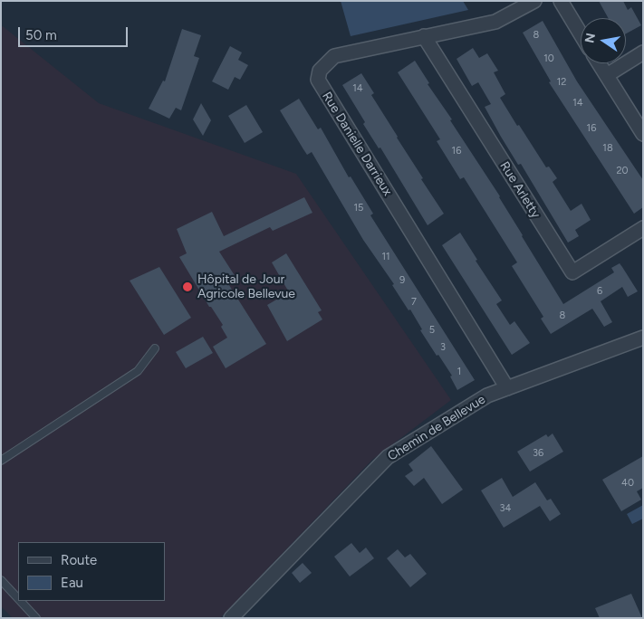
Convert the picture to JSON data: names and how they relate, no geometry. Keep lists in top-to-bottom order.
{
  "streets": {
    "street": ["Rue Danielle Darrieux", "Rue Arletty", "Chemin de Bellevue"]
  },
  "crossings": [
    ["Rue Danielle Darrieux", "Rue Arletty"],
    ["Rue Danielle Darrieux", "Chemin de Bellevue"]
  ],
  "places": ["Hôpital de Jour Agricole Bellevue"],
  "house_numbers": [
    "8",
    "10",
    "12",
    "14",
    "14",
    "16",
    "18",
    "16",
    "20",
    "15",
    "11",
    "9",
    "6",
    "7",
    "8",
    "5",
    "3",
    "1",
    "36",
    "40",
    "34"
  ],
  "legend": ["Route", "Eau"],
  "scale_bar": "50 m",
  "north": "left"
}
